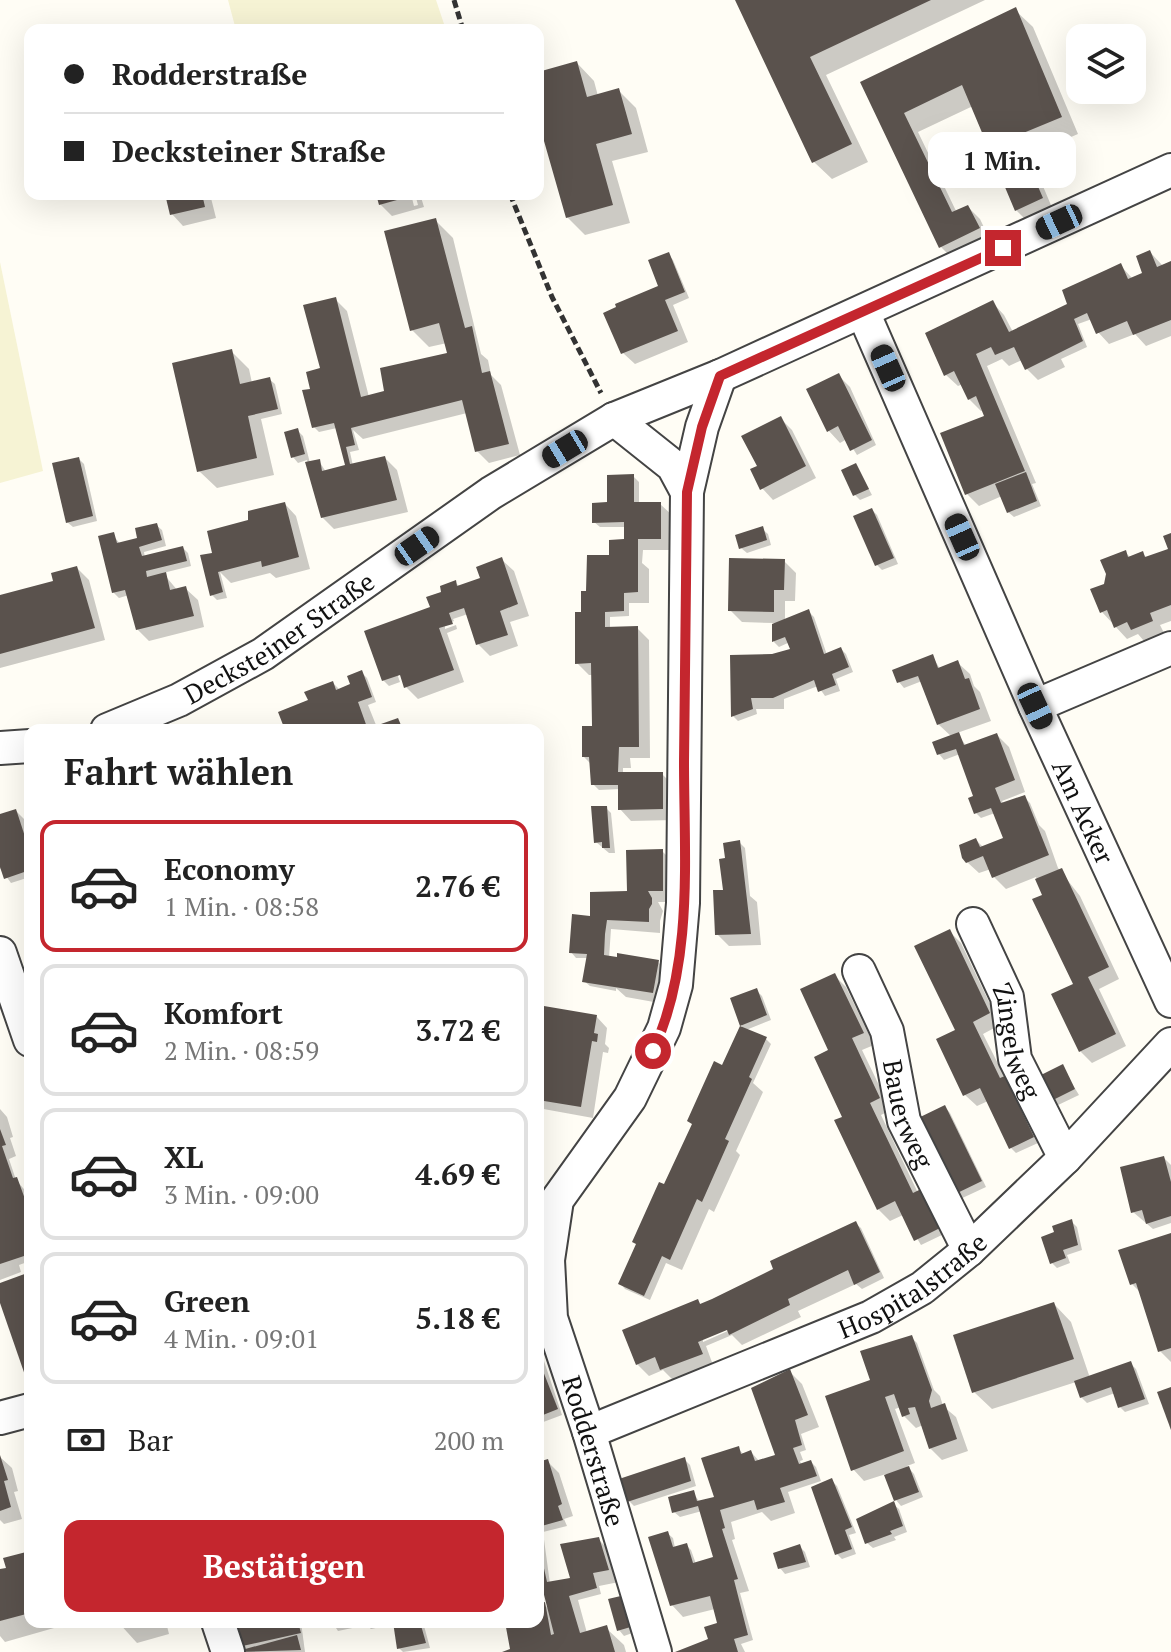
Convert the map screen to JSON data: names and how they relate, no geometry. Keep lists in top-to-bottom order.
{
  "streets": {
    "street": [
      "Decksteiner Straße",
      "Am Acker",
      "Zingelweg",
      "Bauerweg",
      "Hospitalstraße",
      "Rodderstraße"
    ]
  },
  "crossings": [
    ["Decksteiner Straße", "Am Acker"],
    ["Decksteiner Straße", "Rodderstraße"],
    ["Zingelweg", "Hospitalstraße"],
    ["Bauerweg", "Hospitalstraße"],
    ["Hospitalstraße", "Rodderstraße"]
  ],
  "page": {
    "banner": ["Rodderstraße", "Decksteiner Straße"],
    "bubble": "1 Min.",
    "heading": "Fahrt wählen",
    "list": [
      {
        "name": "Economy",
        "note": "1 Min. · 08:58",
        "value": "2.76 €"
      },
      {
        "name": "Komfort",
        "note": "2 Min. · 08:59",
        "value": "3.72 €"
      },
      {
        "name": "XL",
        "note": "3 Min. · 09:00",
        "value": "4.69 €"
      },
      {
        "name": "Green",
        "note": "4 Min. · 09:01",
        "value": "5.18 €"
      }
    ],
    "pay": ["Bar", "200 m"],
    "buttons": "Bestätigen"
  }
}
